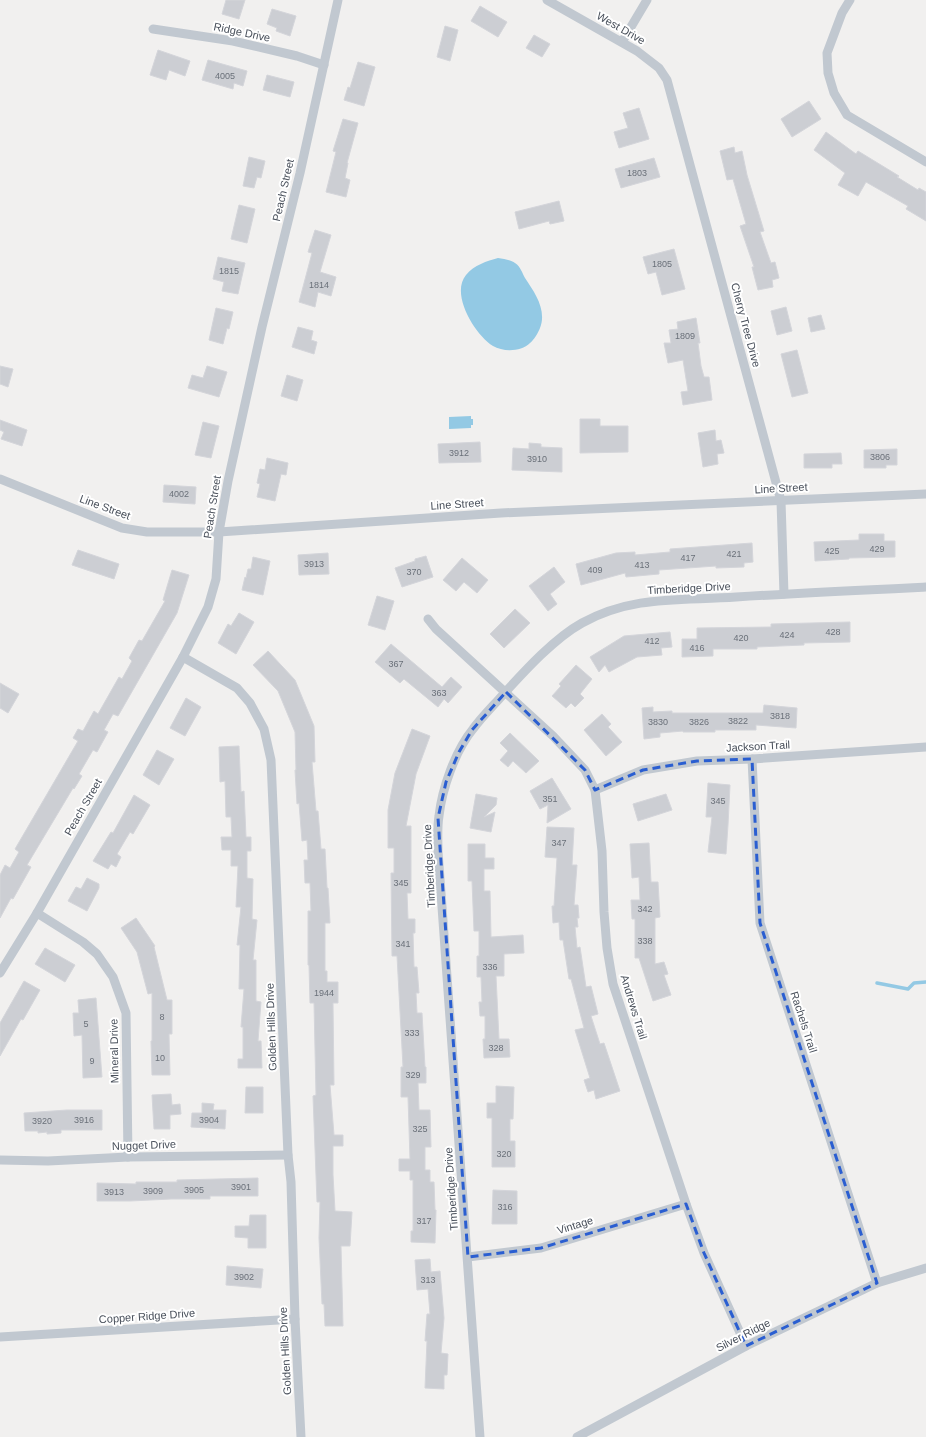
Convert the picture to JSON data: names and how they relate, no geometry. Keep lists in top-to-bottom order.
{
  "streets": {
    "street": [
      "West Drive",
      "Ridge Drive",
      "Peach Street",
      "Cherry Tree Drive",
      "Line Street",
      "Timberidge Drive",
      "Jackson Trail",
      "Andrews Trail",
      "Rachels Trail",
      "Golden Hills Drive",
      "Mineral Drive",
      "Nugget Drive",
      "Vintage",
      "Copper Ridge Drive",
      "Silver Ridge"
    ]
  },
  "crossings": [
    ["West Drive", "Cherry Tree Drive"],
    ["Ridge Drive", "Peach Street"],
    ["Peach Street", "Line Street"],
    ["Peach Street", "Golden Hills Drive"],
    ["Peach Street", "Mineral Drive"],
    ["Cherry Tree Drive", "Line Street"],
    ["Cherry Tree Drive", "Timberidge Drive"],
    ["Timberidge Drive", "Andrews Trail"],
    ["Timberidge Drive", "Vintage"],
    ["Jackson Trail", "Andrews Trail"],
    ["Jackson Trail", "Rachels Trail"],
    ["Andrews Trail", "Vintage"],
    ["Andrews Trail", "Silver Ridge"],
    ["Rachels Trail", "Silver Ridge"],
    ["Golden Hills Drive", "Nugget Drive"],
    ["Golden Hills Drive", "Copper Ridge Drive"],
    ["Mineral Drive", "Nugget Drive"]
  ],
  "house_numbers": [
    "4005",
    "1803",
    "1805",
    "1815",
    "1814",
    "1809",
    "3912",
    "3806",
    "3910",
    "4002",
    "429",
    "425",
    "421",
    "417",
    "3913",
    "413",
    "409",
    "370",
    "428",
    "424",
    "420",
    "412",
    "416",
    "367",
    "363",
    "3818",
    "3822",
    "3830",
    "3826",
    "351",
    "345",
    "347",
    "345",
    "342",
    "338",
    "341",
    "336",
    "1944",
    "8",
    "5",
    "333",
    "328",
    "10",
    "9",
    "329",
    "3916",
    "3904",
    "3920",
    "325",
    "320",
    "3901",
    "3905",
    "3909",
    "3913",
    "316",
    "317",
    "3902",
    "313"
  ]
}
